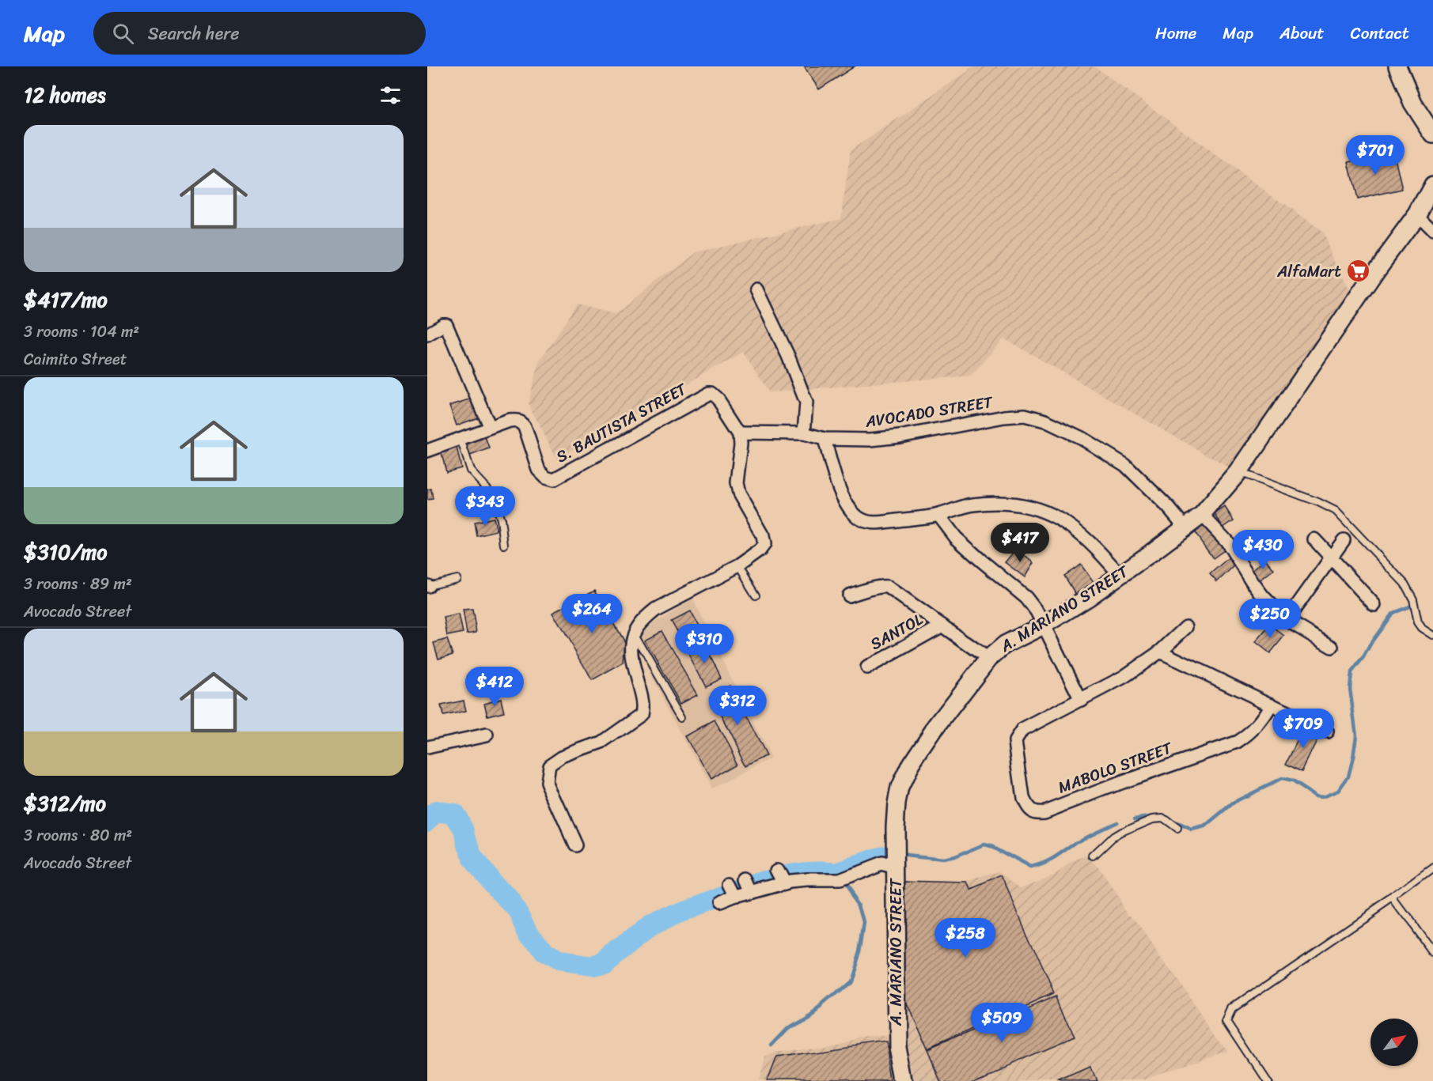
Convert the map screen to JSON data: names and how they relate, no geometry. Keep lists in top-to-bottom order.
{
  "streets": {
    "street": [
      "AVOCADO STREET",
      "S. BAUTISTA STREET",
      "A. MARIANO STREET",
      "SANTOL",
      "MABOLO STREET"
    ]
  },
  "crossings": [
    ["AVOCADO STREET", "S. BAUTISTA STREET"],
    ["AVOCADO STREET", "A. MARIANO STREET"]
  ],
  "places": {
    "supermarket": ["AlfaMart"]
  },
  "north": "top right",
  "page": {
    "header": "Map",
    "search": "Search here",
    "nav": [
      "Home",
      "Map",
      "About",
      "Contact"
    ],
    "heading": "12 homes",
    "list": [
      {
        "name": "$417/mo",
        "note": "3 rooms · 104 m² · Caimito Street"
      },
      {
        "name": "$310/mo",
        "note": "3 rooms · 89 m² · Avocado Street"
      },
      {
        "name": "$312/mo",
        "note": "3 rooms · 80 m² · Avocado Street"
      }
    ],
    "price": [
      "$701",
      "$343",
      "$417",
      "$430",
      "$264",
      "$250",
      "$310",
      "$412",
      "$312",
      "$709",
      "$258",
      "$509"
    ]
  }
}
